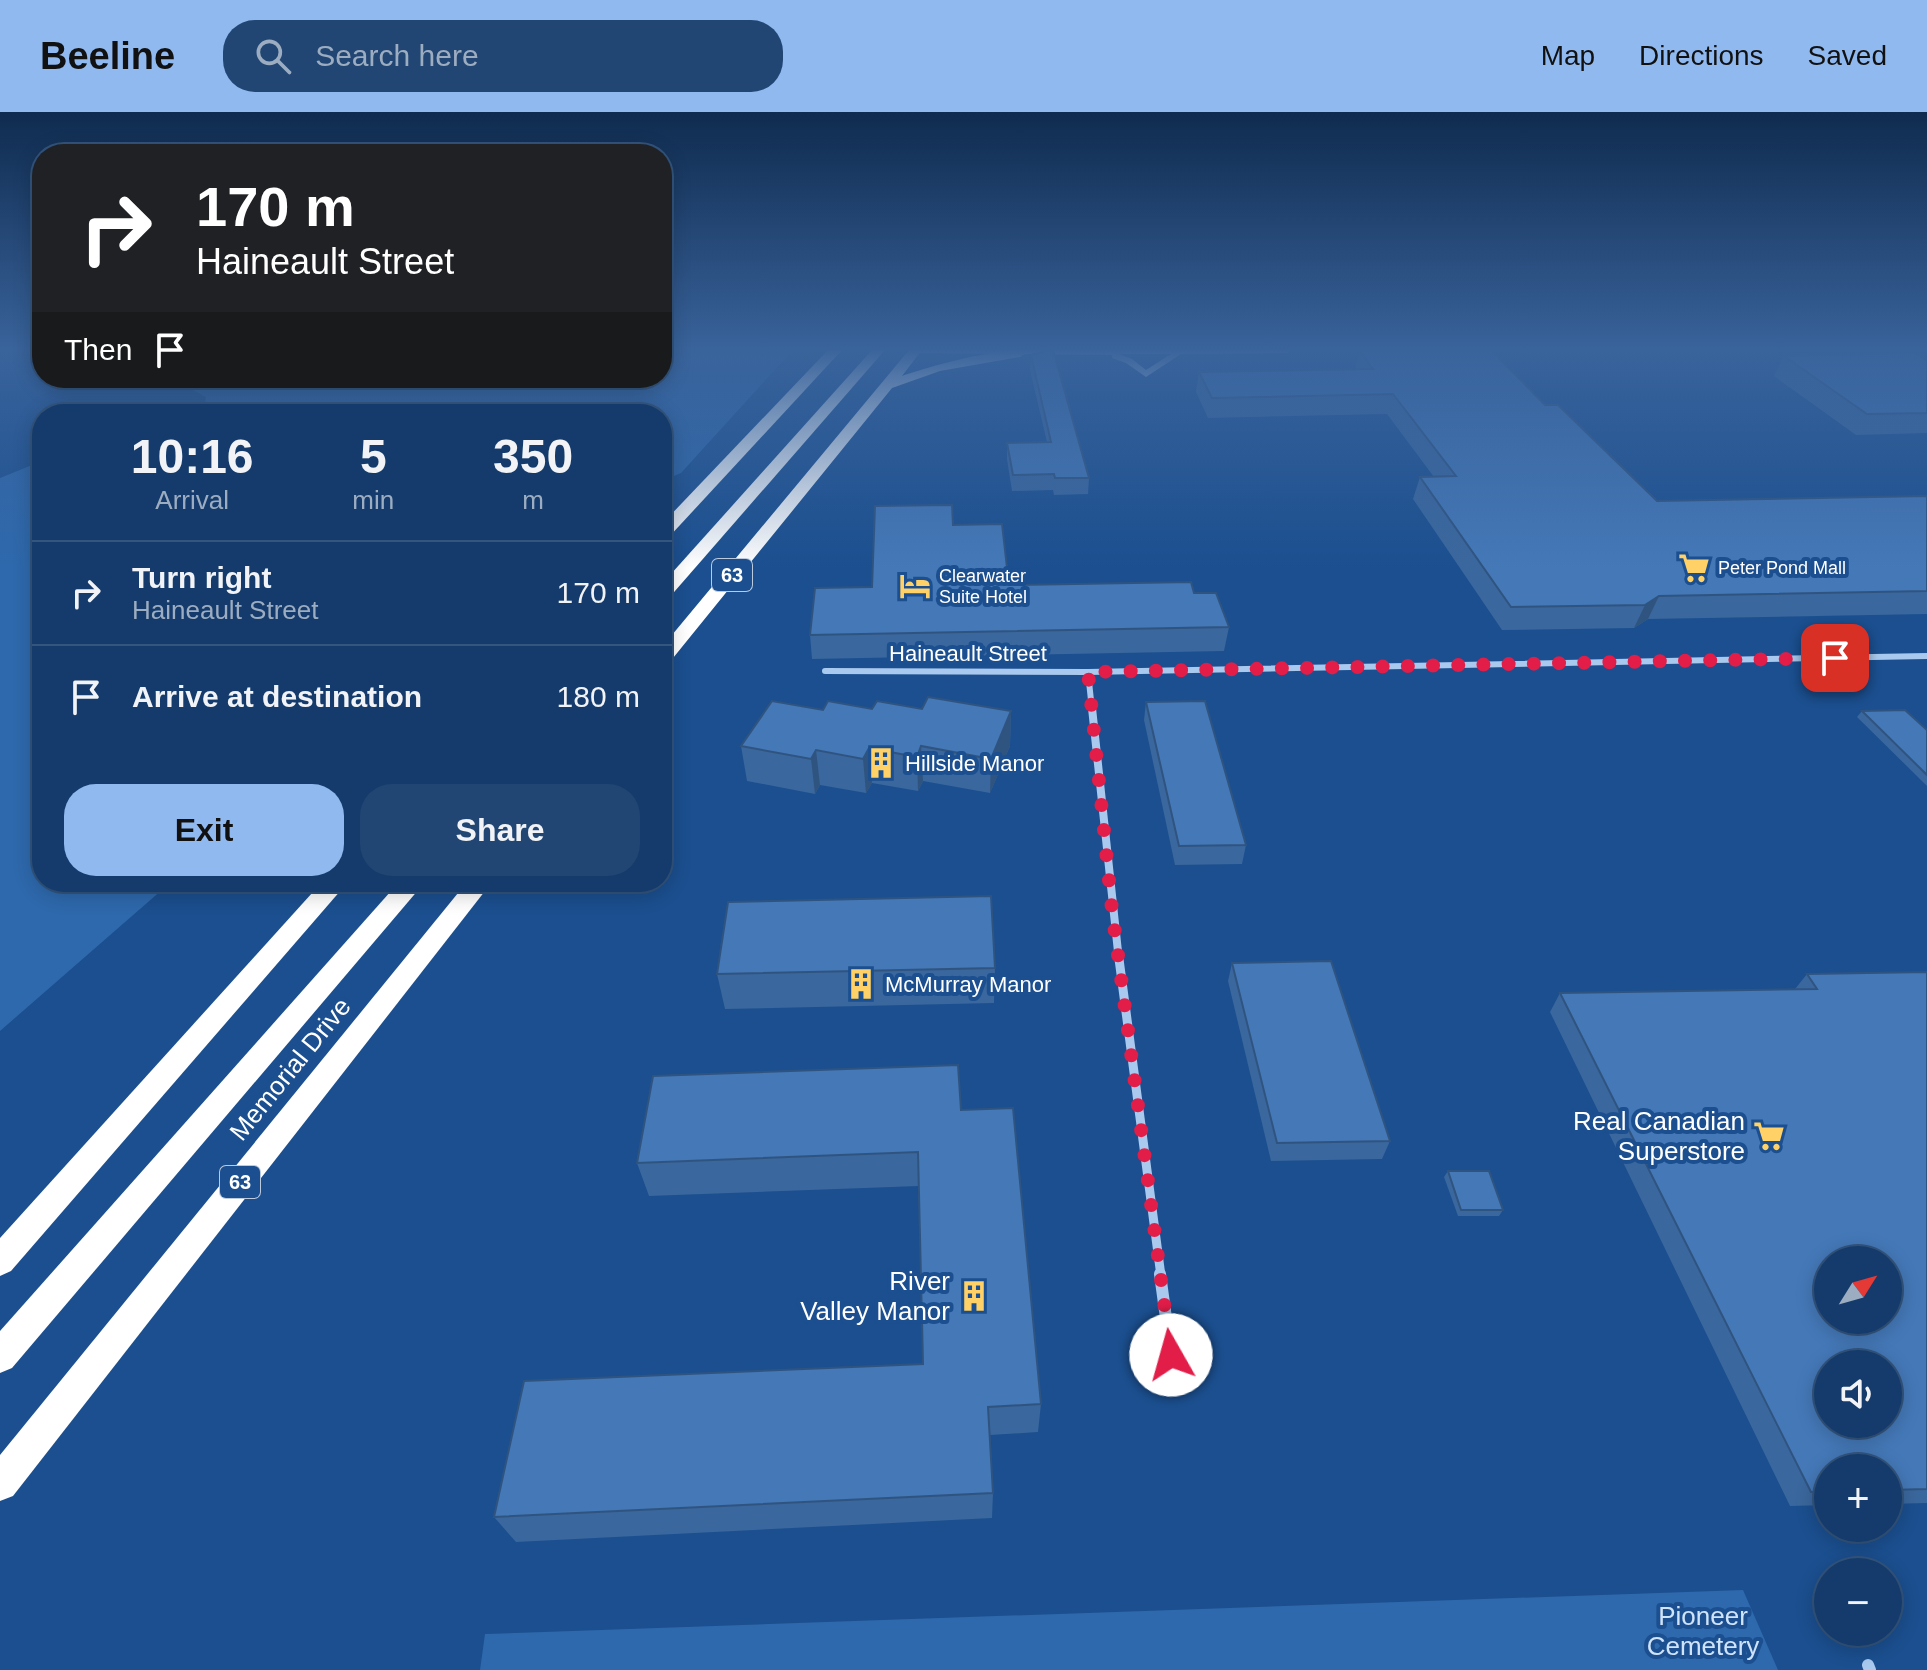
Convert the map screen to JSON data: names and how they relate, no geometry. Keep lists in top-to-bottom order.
{
  "streets": {
    "highway": ["63", "Memorial Drive"],
    "street": ["Haineault Street"]
  },
  "parks": ["Pioneer Cemetery"],
  "places": {
    "supermarket": ["Peter Pond Mall", "Real Canadian Superstore"],
    "hotel": ["Clearwater Suite Hotel"],
    "building": ["Hillside Manor", "McMurray Manor", "River Valley Manor"]
  },
  "north": "top right",
  "page": {
    "header": "Beeline",
    "search": "Search here",
    "nav": ["Map", "Directions", "Saved"],
    "turn": ["170 m", "Haineault Street"],
    "then": "Then",
    "eta": [
      "10:16",
      "Arrival",
      "5",
      "min",
      "350",
      "m"
    ],
    "list": [
      {
        "name": "Turn right",
        "note": "Haineault Street",
        "value": "170 m"
      },
      {
        "name": "Arrive at destination",
        "value": "180 m"
      }
    ],
    "buttons": ["Exit", "Share"],
    "map_buttons": ["+", "−"]
  }
}
